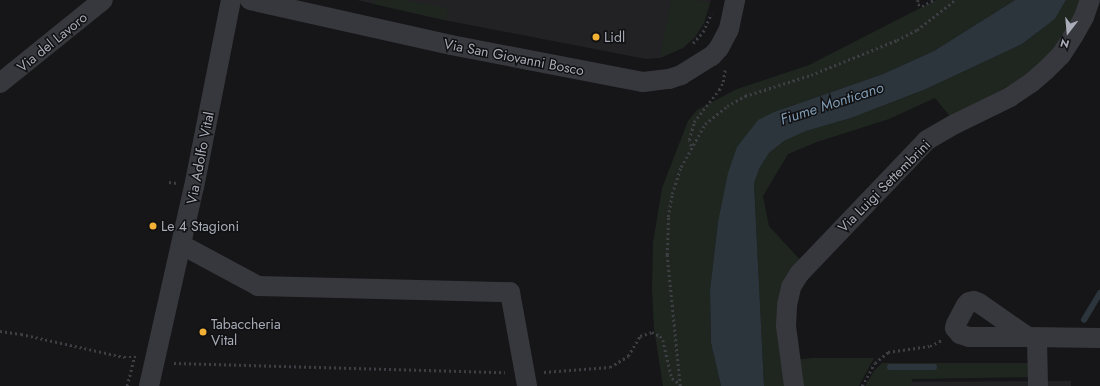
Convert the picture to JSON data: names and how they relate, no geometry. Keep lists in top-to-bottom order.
{
  "streets": {
    "street": [
      "Via del Lavoro",
      "Via San Giovanni Bosco",
      "Via Adolfo Vital",
      "Via Luigi Settembrini"
    ]
  },
  "water": ["Fiume Monticano"],
  "places": ["Lidl", "Le 4 Stagioni", "Tabaccheria Vital"],
  "north": "bottom"
}
